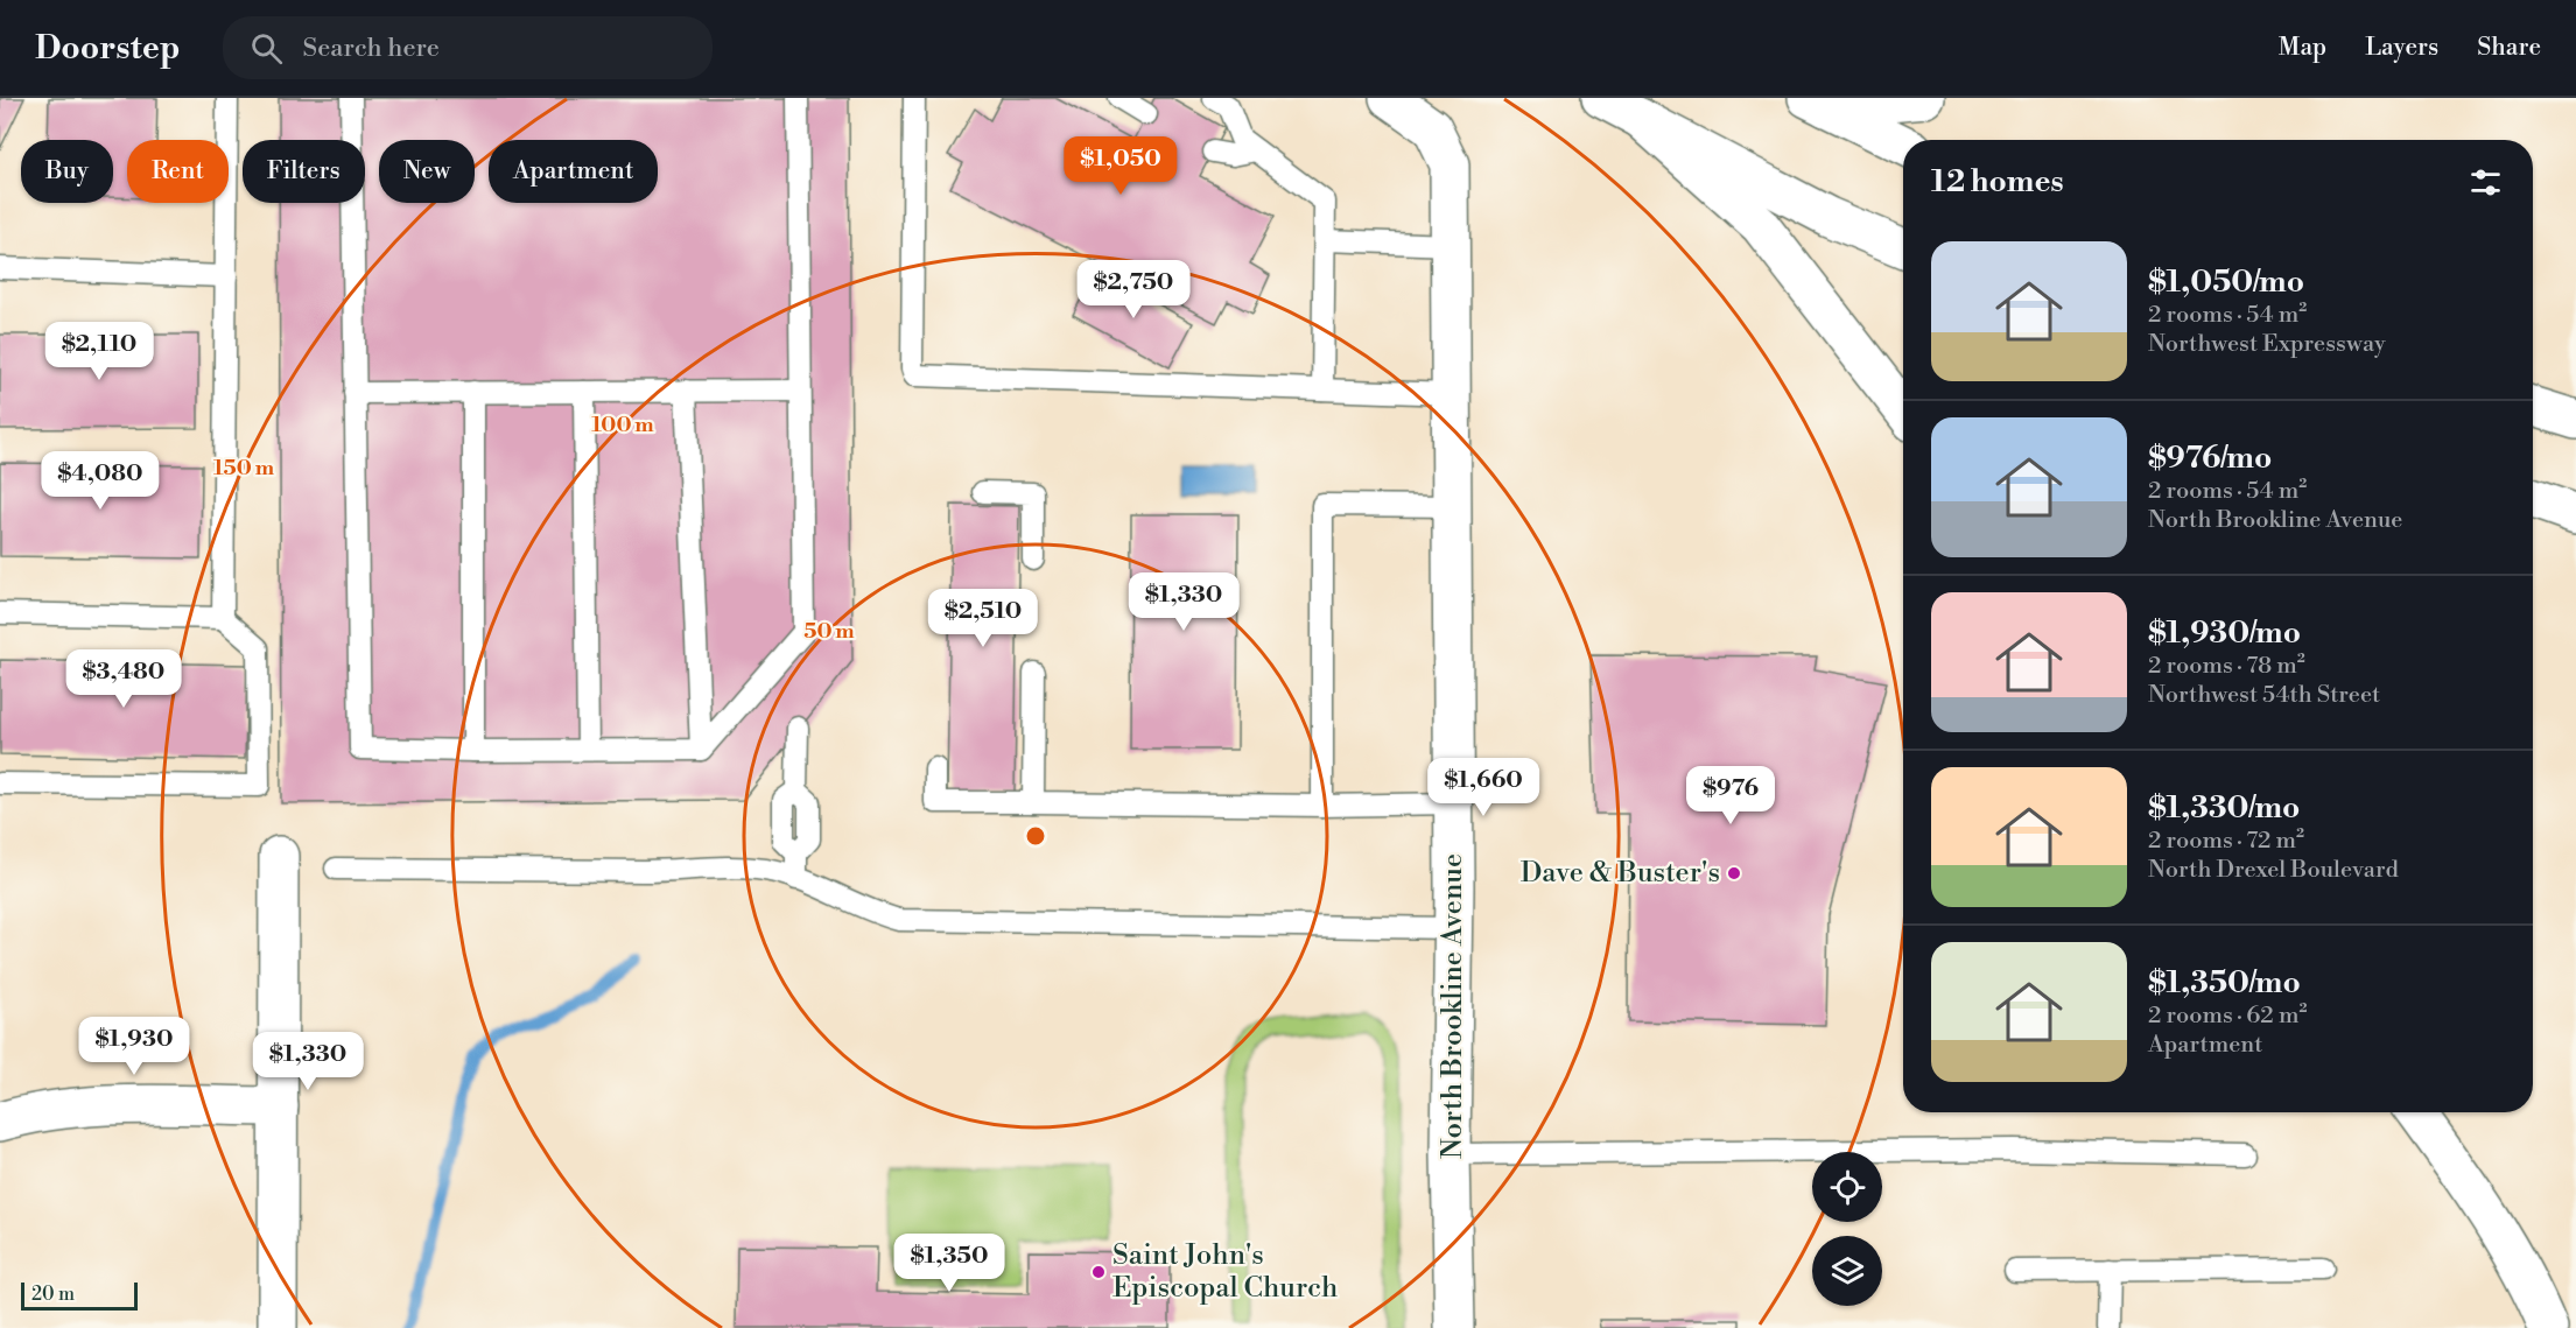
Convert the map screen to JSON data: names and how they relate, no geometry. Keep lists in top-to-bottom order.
{
  "streets": {
    "main road": ["North Brookline Avenue"]
  },
  "places": ["Dave & Buster's", "Saint John's Episcopal Church"],
  "scale_bar": "20 m",
  "page": {
    "header": "Doorstep",
    "search": "Search here",
    "nav": ["Map", "Layers", "Share"],
    "price": [
      "$1,050",
      "$2,750",
      "$2,110",
      "$4,080",
      "$1,330",
      "$2,510",
      "$3,480",
      "$1,660",
      "$976",
      "$1,930",
      "$1,330",
      "$1,350"
    ],
    "chip": [
      "Buy",
      "Rent",
      "Filters",
      "New",
      "Apartment"
    ],
    "heading": "12 homes",
    "list": [
      {
        "name": "$1,050/mo",
        "note": "2 rooms · 54 m² · Northwest Expressway"
      },
      {
        "name": "$976/mo",
        "note": "2 rooms · 54 m² · North Brookline Avenue"
      },
      {
        "name": "$1,930/mo",
        "note": "2 rooms · 78 m² · Northwest 54th Street"
      },
      {
        "name": "$1,330/mo",
        "note": "2 rooms · 72 m² · North Drexel Boulevard"
      },
      {
        "name": "$1,350/mo",
        "note": "2 rooms · 62 m² · Apartment"
      }
    ],
    "scale": "20 m"
  },
  "rings": ["100 m", "150 m", "50 m"]
}
